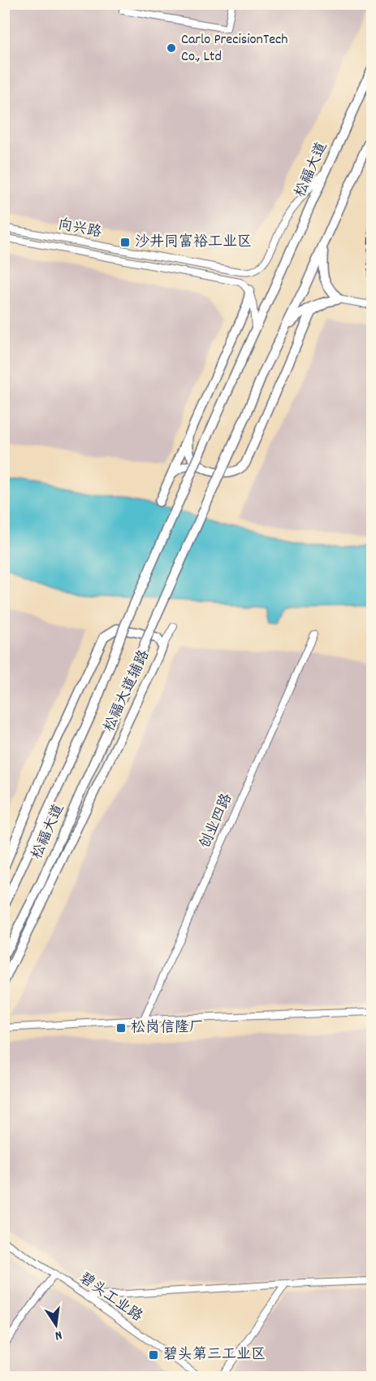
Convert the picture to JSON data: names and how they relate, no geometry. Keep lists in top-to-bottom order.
{
  "streets": {
    "main road": ["松福大道", "松福大道辅路"],
    "street": ["向兴路", "创业四路", "碧头工业路"]
  },
  "crossings": [
    ["松福大道", "向兴路"]
  ],
  "places": {
    "other": ["Carlo PrecisionTech Co., Ltd"],
    "transit": ["沙井同富裕工业区", "松岗信隆厂", "碧头第三工业区"]
  },
  "north": "bottom"
}
